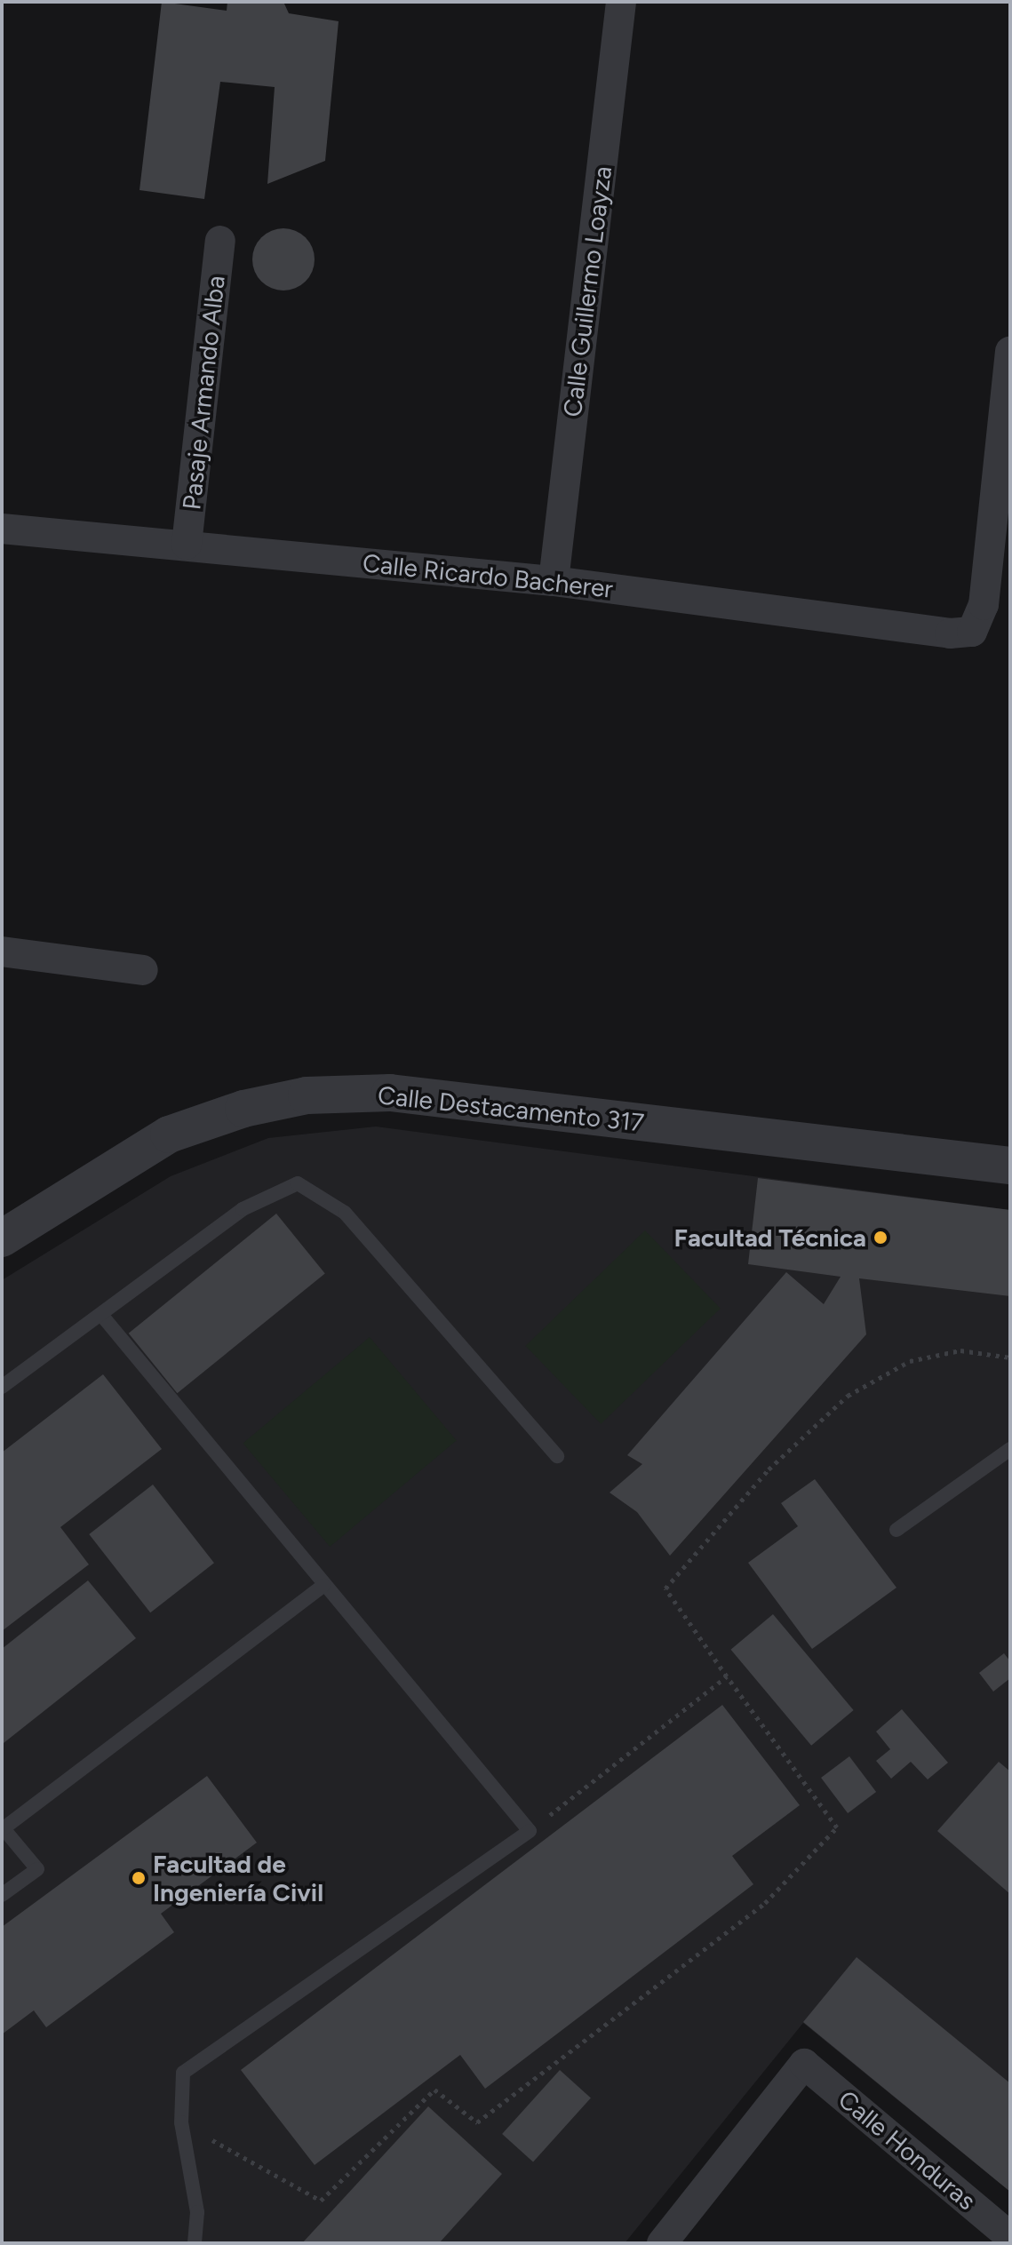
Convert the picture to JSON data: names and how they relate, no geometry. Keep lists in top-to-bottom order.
{
  "streets": {
    "street": [
      "Calle Guillermo Loayza",
      "Pasaje Armando Alba",
      "Calle Ricardo Bacherer",
      "Calle Destacamento 317",
      "Calle Honduras"
    ]
  },
  "crossings": [
    ["Calle Guillermo Loayza", "Calle Ricardo Bacherer"],
    ["Pasaje Armando Alba", "Calle Ricardo Bacherer"]
  ],
  "places": ["Facultad Técnica", "Facultad de Ingeniería Civil"]
}
